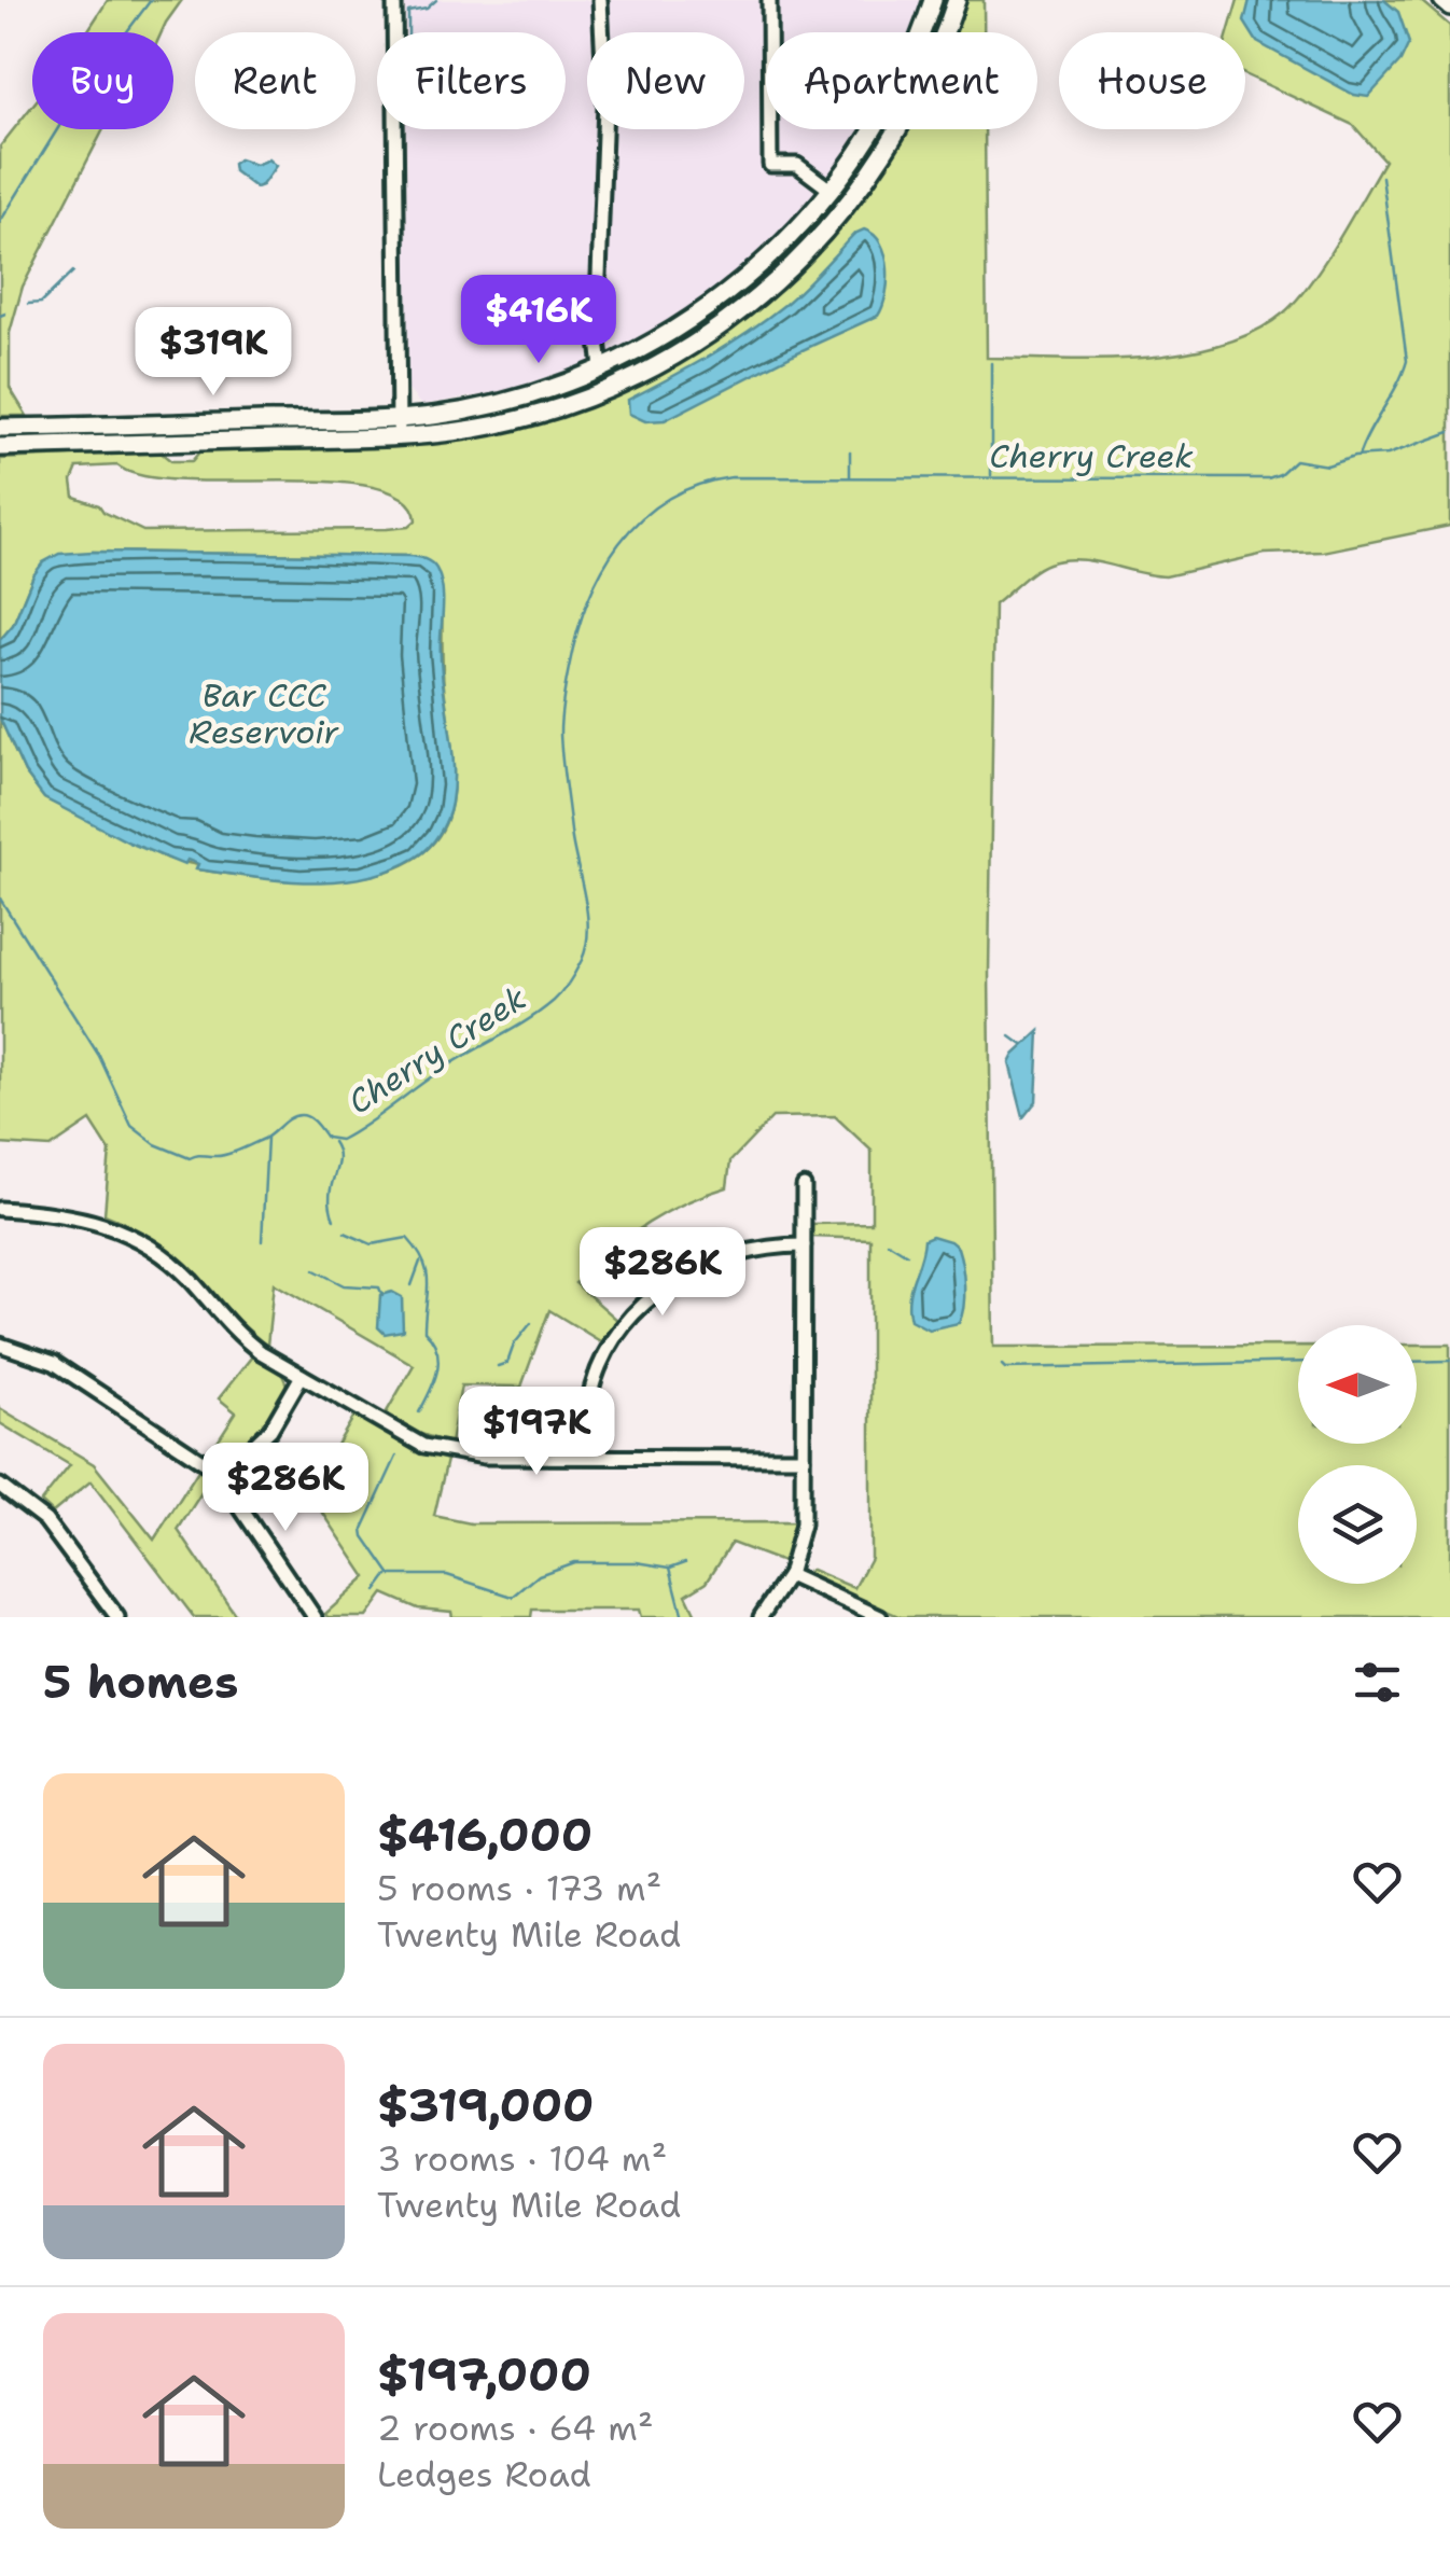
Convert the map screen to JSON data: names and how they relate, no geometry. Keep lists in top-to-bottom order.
{
  "water": ["Cherry Creek", "Bar CCC Reservoir"],
  "north": "left",
  "page": {
    "chip": [
      "Buy",
      "Rent",
      "Filters",
      "New",
      "Apartment",
      "House"
    ],
    "price": [
      "$416K",
      "$319K",
      "$286K",
      "$197K",
      "$286K"
    ],
    "heading": "5 homes",
    "list": [
      {
        "name": "$416,000",
        "note": "5 rooms · 173 m² · Twenty Mile Road"
      },
      {
        "name": "$319,000",
        "note": "3 rooms · 104 m² · Twenty Mile Road"
      },
      {
        "name": "$197,000",
        "note": "2 rooms · 64 m² · Ledges Road"
      }
    ]
  }
}
